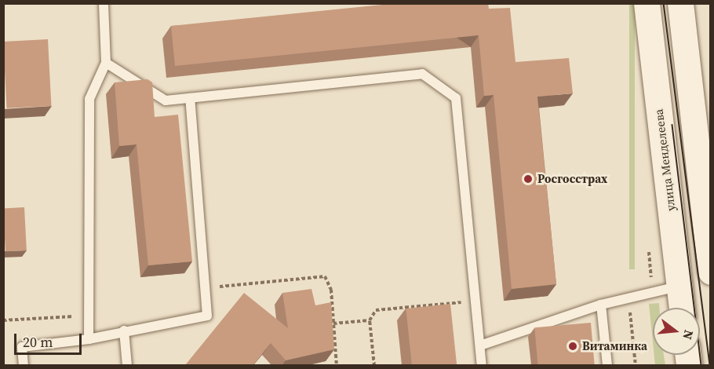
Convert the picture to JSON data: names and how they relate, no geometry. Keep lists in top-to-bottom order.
{
  "streets": {
    "main road": ["улица Менделеева"]
  },
  "places": ["Росгосстрах", "Витаминка"],
  "scale_bar": "20 m",
  "north": "right"
}
